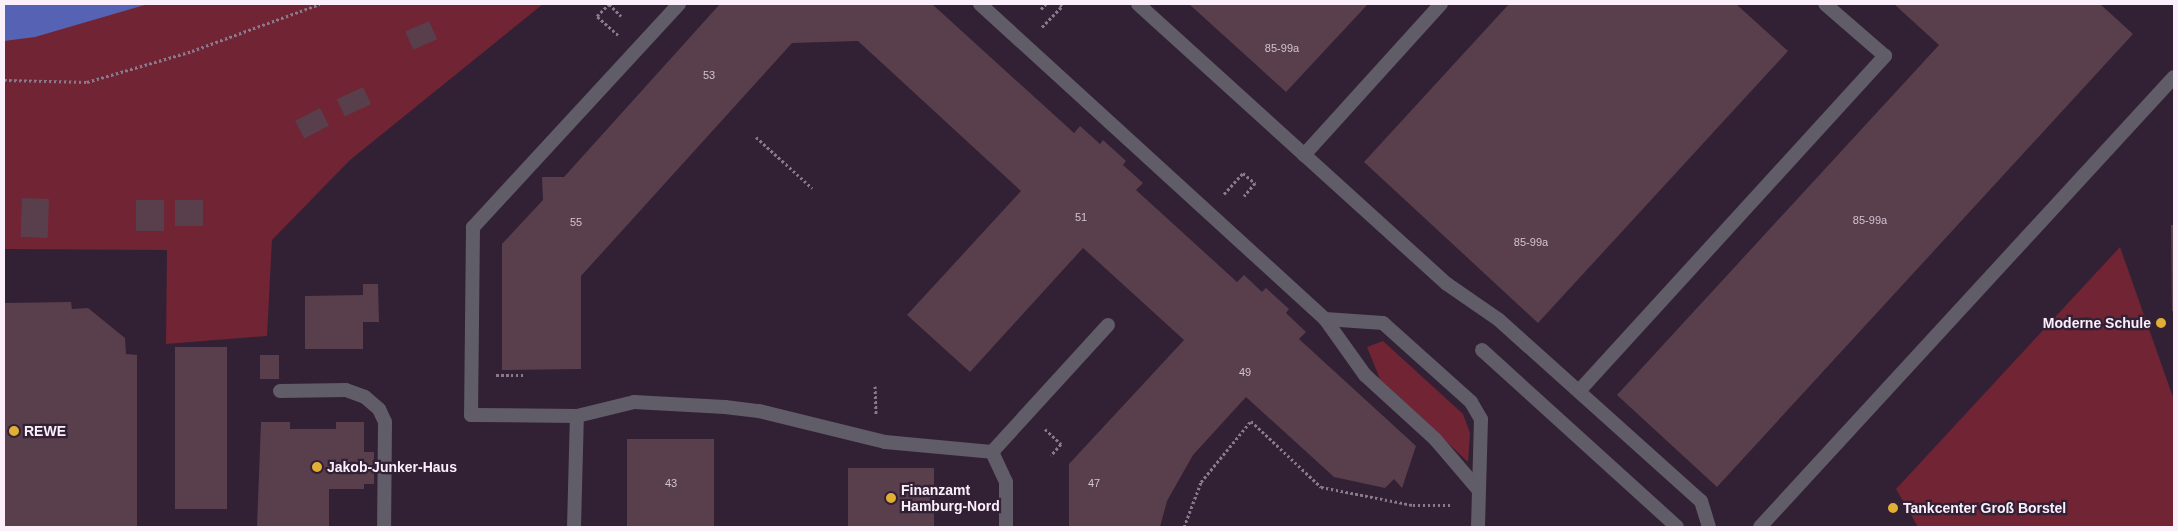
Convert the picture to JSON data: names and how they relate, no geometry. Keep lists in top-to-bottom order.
{
  "places": [
    "Moderne Schule",
    "REWE",
    "Jakob-Junker-Haus",
    "Finanzamt Hamburg-Nord",
    "Tankcenter Groß Borstel"
  ],
  "house_numbers": [
    "85-99a",
    "53",
    "51",
    "85-99a",
    "55",
    "85-99a",
    "49",
    "43",
    "47"
  ]
}
